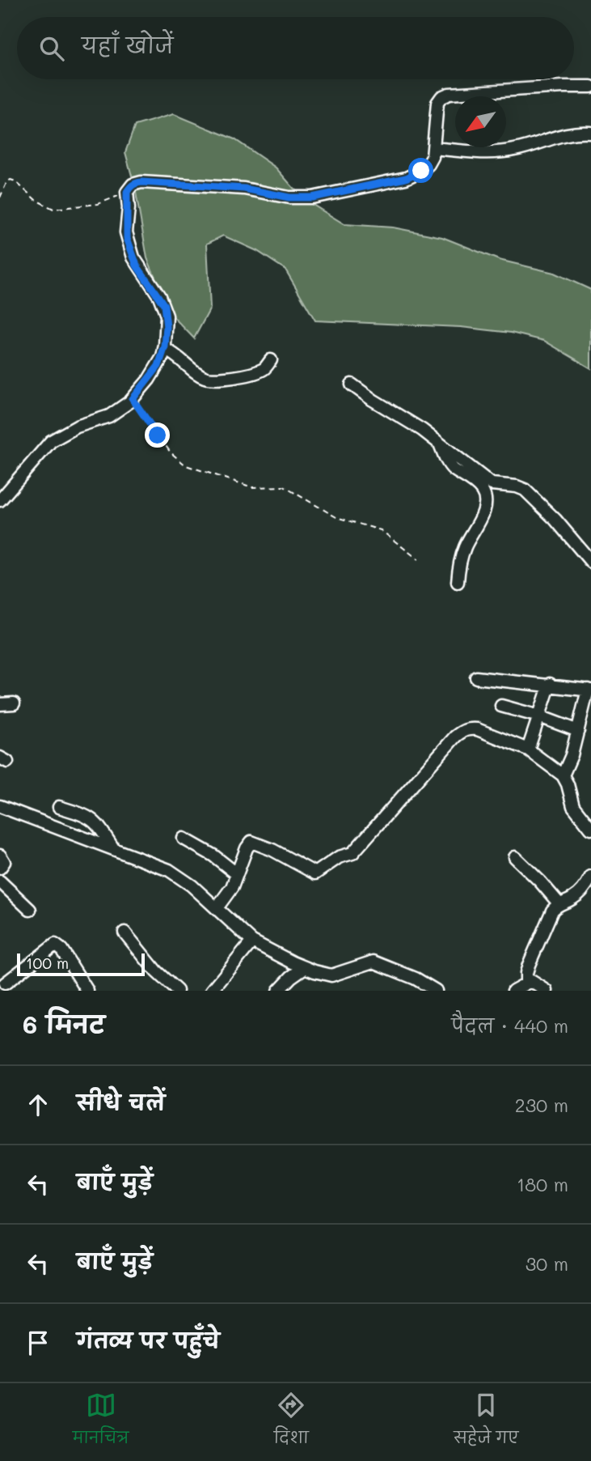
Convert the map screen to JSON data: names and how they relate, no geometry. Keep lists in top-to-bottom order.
{
  "scale_bar": "100 m",
  "north": "bottom left",
  "page": {
    "search": "यहाँ खोजें",
    "scale": "100 m",
    "heading": ["6 मिनट", "पैदल · 440 m"],
    "list": [
      ["सीधे चलें", "230 m"],
      ["बाएँ मुड़ें", "180 m"],
      ["बाएँ मुड़ें", "30 m"],
      "गंतव्य पर पहुँचे"
    ],
    "nav": ["मानचित्र", "दिशा", "सहेजे गए"]
  }
}
